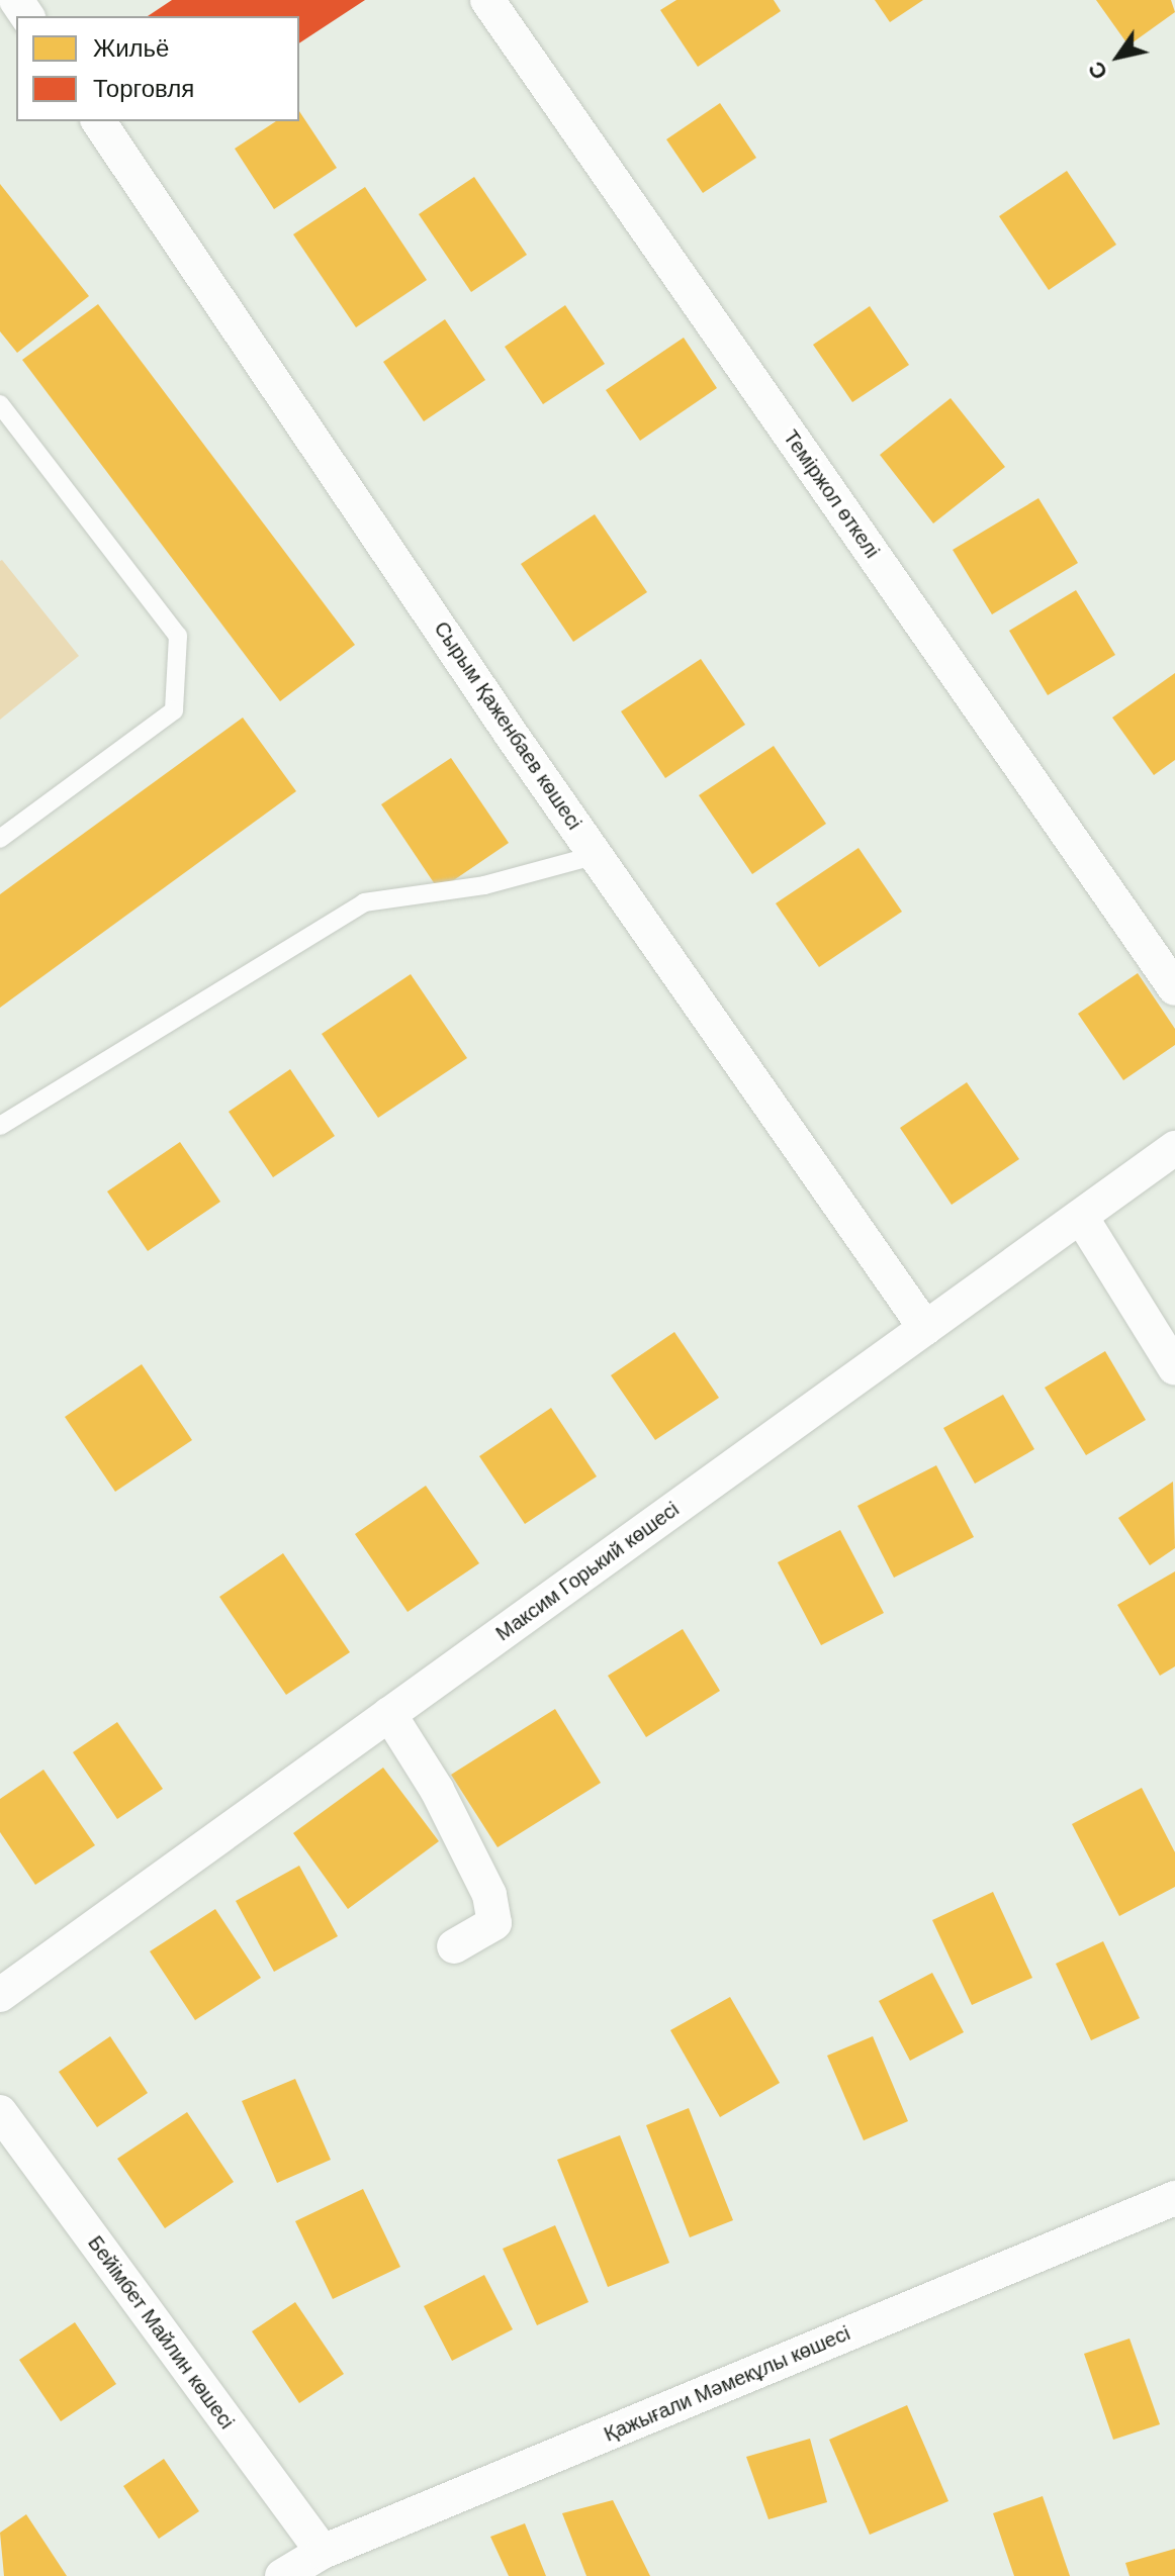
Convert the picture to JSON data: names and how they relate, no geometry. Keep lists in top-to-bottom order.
{
  "streets": {
    "street": [
      "Теміржол өткелі",
      "Сырым Қаженбаев көшесі",
      "Максим Горький көшесі",
      "Бейімбет Майлин көшесі",
      "Қажығали Мәмекұлы көшесі"
    ]
  },
  "crossings": [
    ["Сырым Қаженбаев көшесі", "Максим Горький көшесі"],
    ["Бейімбет Майлин көшесі", "Қажығали Мәмекұлы көшесі"]
  ],
  "legend": ["Жильё", "Торговля"],
  "north": "bottom left"
}
